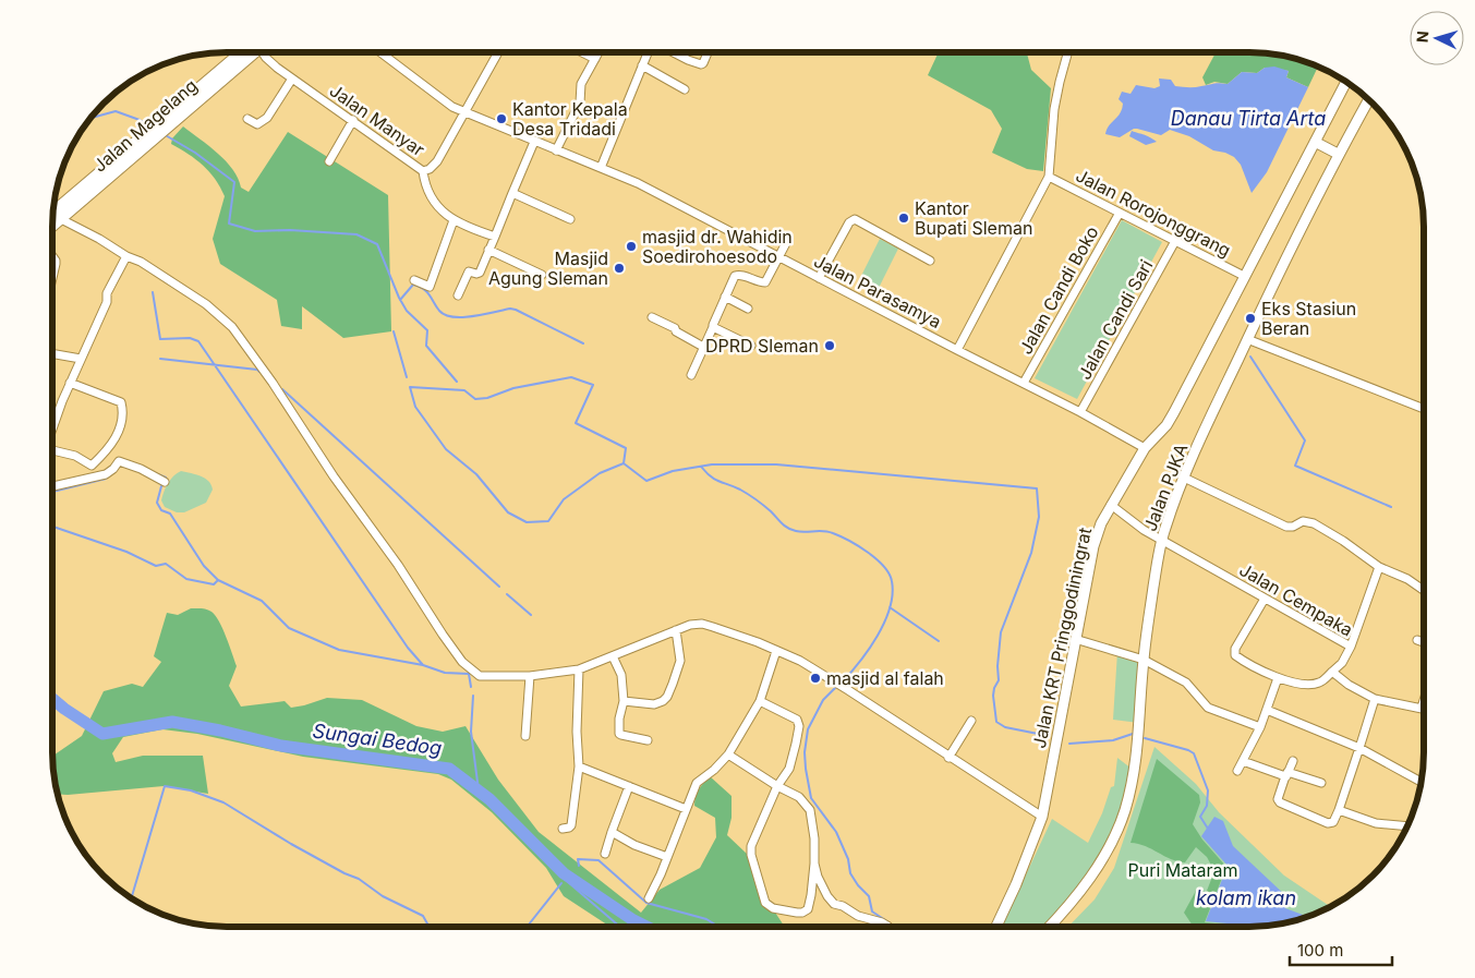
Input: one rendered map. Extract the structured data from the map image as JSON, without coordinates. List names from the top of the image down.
{
  "streets": {
    "highway": ["Jalan Magelang"],
    "main road": ["Jalan PJKA", "Jalan KRT Pringgodiningrat"],
    "street": [
      "Jalan Manyar",
      "Jalan Rorojonggrang",
      "Jalan Candi Boko",
      "Jalan Parasamya",
      "Jalan Candi Sari",
      "Jalan Cempaka"
    ]
  },
  "crossings": [
    ["Jalan Manyar", "Jalan Parasamya"],
    ["Jalan Rorojonggrang", "Jalan Candi Boko"],
    ["Jalan Rorojonggrang", "Jalan Candi Sari"],
    ["Jalan Rorojonggrang", "Jalan KRT Pringgodiningrat"],
    ["Jalan Candi Boko", "Jalan Parasamya"],
    ["Jalan Parasamya", "Jalan Candi Sari"],
    ["Jalan Parasamya", "Jalan KRT Pringgodiningrat"],
    ["Jalan PJKA", "Jalan Cempaka"],
    ["Jalan Cempaka", "Jalan KRT Pringgodiningrat"]
  ],
  "water": ["Danau Tirta Arta", "Sungai Bedog", "kolam ikan"],
  "parks": ["Puri Mataram"],
  "places": [
    "Kantor Kepala Desa Tridadi",
    "Kantor Bupati Sleman",
    "masjid dr. Wahidin Soedirohoesodo",
    "Masjid Agung Sleman",
    "Eks Stasiun Beran",
    "DPRD Sleman",
    "masjid al falah"
  ],
  "scale_bar": "100 m",
  "north": "left"
}
